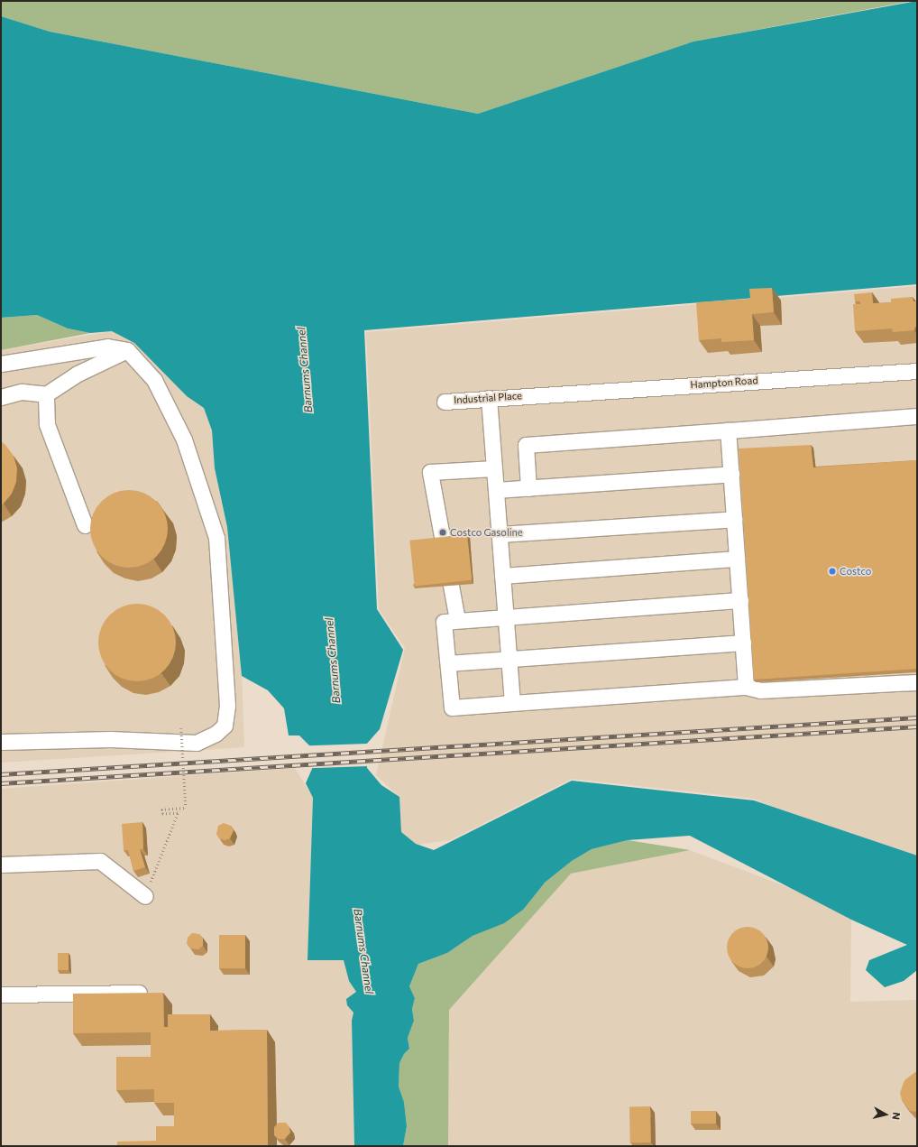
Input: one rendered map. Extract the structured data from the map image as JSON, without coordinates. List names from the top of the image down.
{
  "streets": {
    "street": ["Hampton Road", "Industrial Place"]
  },
  "crossings": [
    ["Hampton Road", "Industrial Place"]
  ],
  "water": ["Barnums Channel"],
  "places": ["Costco Gasoline", "Costco"],
  "north": "right"
}
